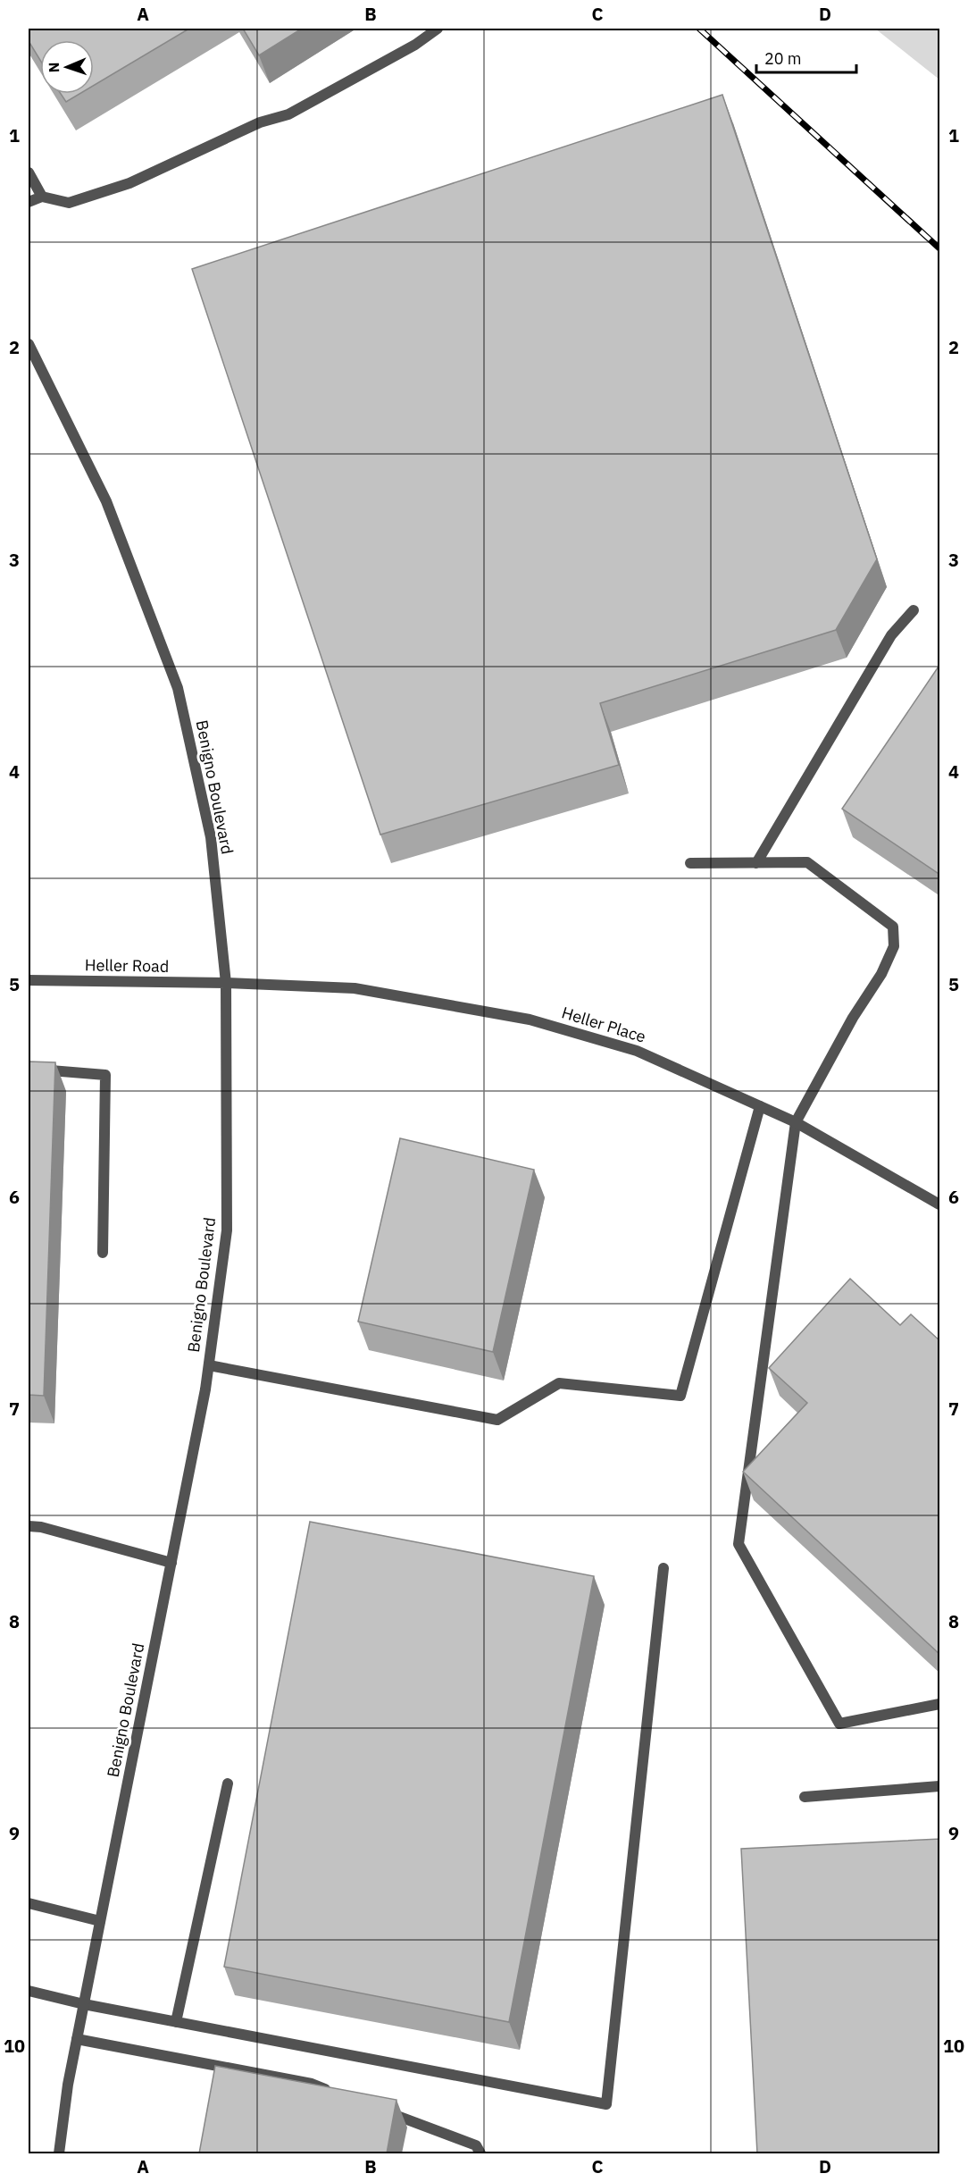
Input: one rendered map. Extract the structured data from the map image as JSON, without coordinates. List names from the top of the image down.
{
  "streets": {
    "street": ["Benigno Boulevard", "Heller Road", "Heller Place"]
  },
  "crossings": [
    ["Benigno Boulevard", "Heller Road"],
    ["Benigno Boulevard", "Heller Place"],
    ["Heller Road", "Heller Place"]
  ],
  "scale_bar": "20 m",
  "north": "left",
  "grid": {
    "columns": [
      "A",
      "B",
      "C",
      "D"
    ],
    "rows": [
      "1",
      "2",
      "3",
      "4",
      "5",
      "6",
      "7",
      "8",
      "9",
      "10"
    ]
  }
}
